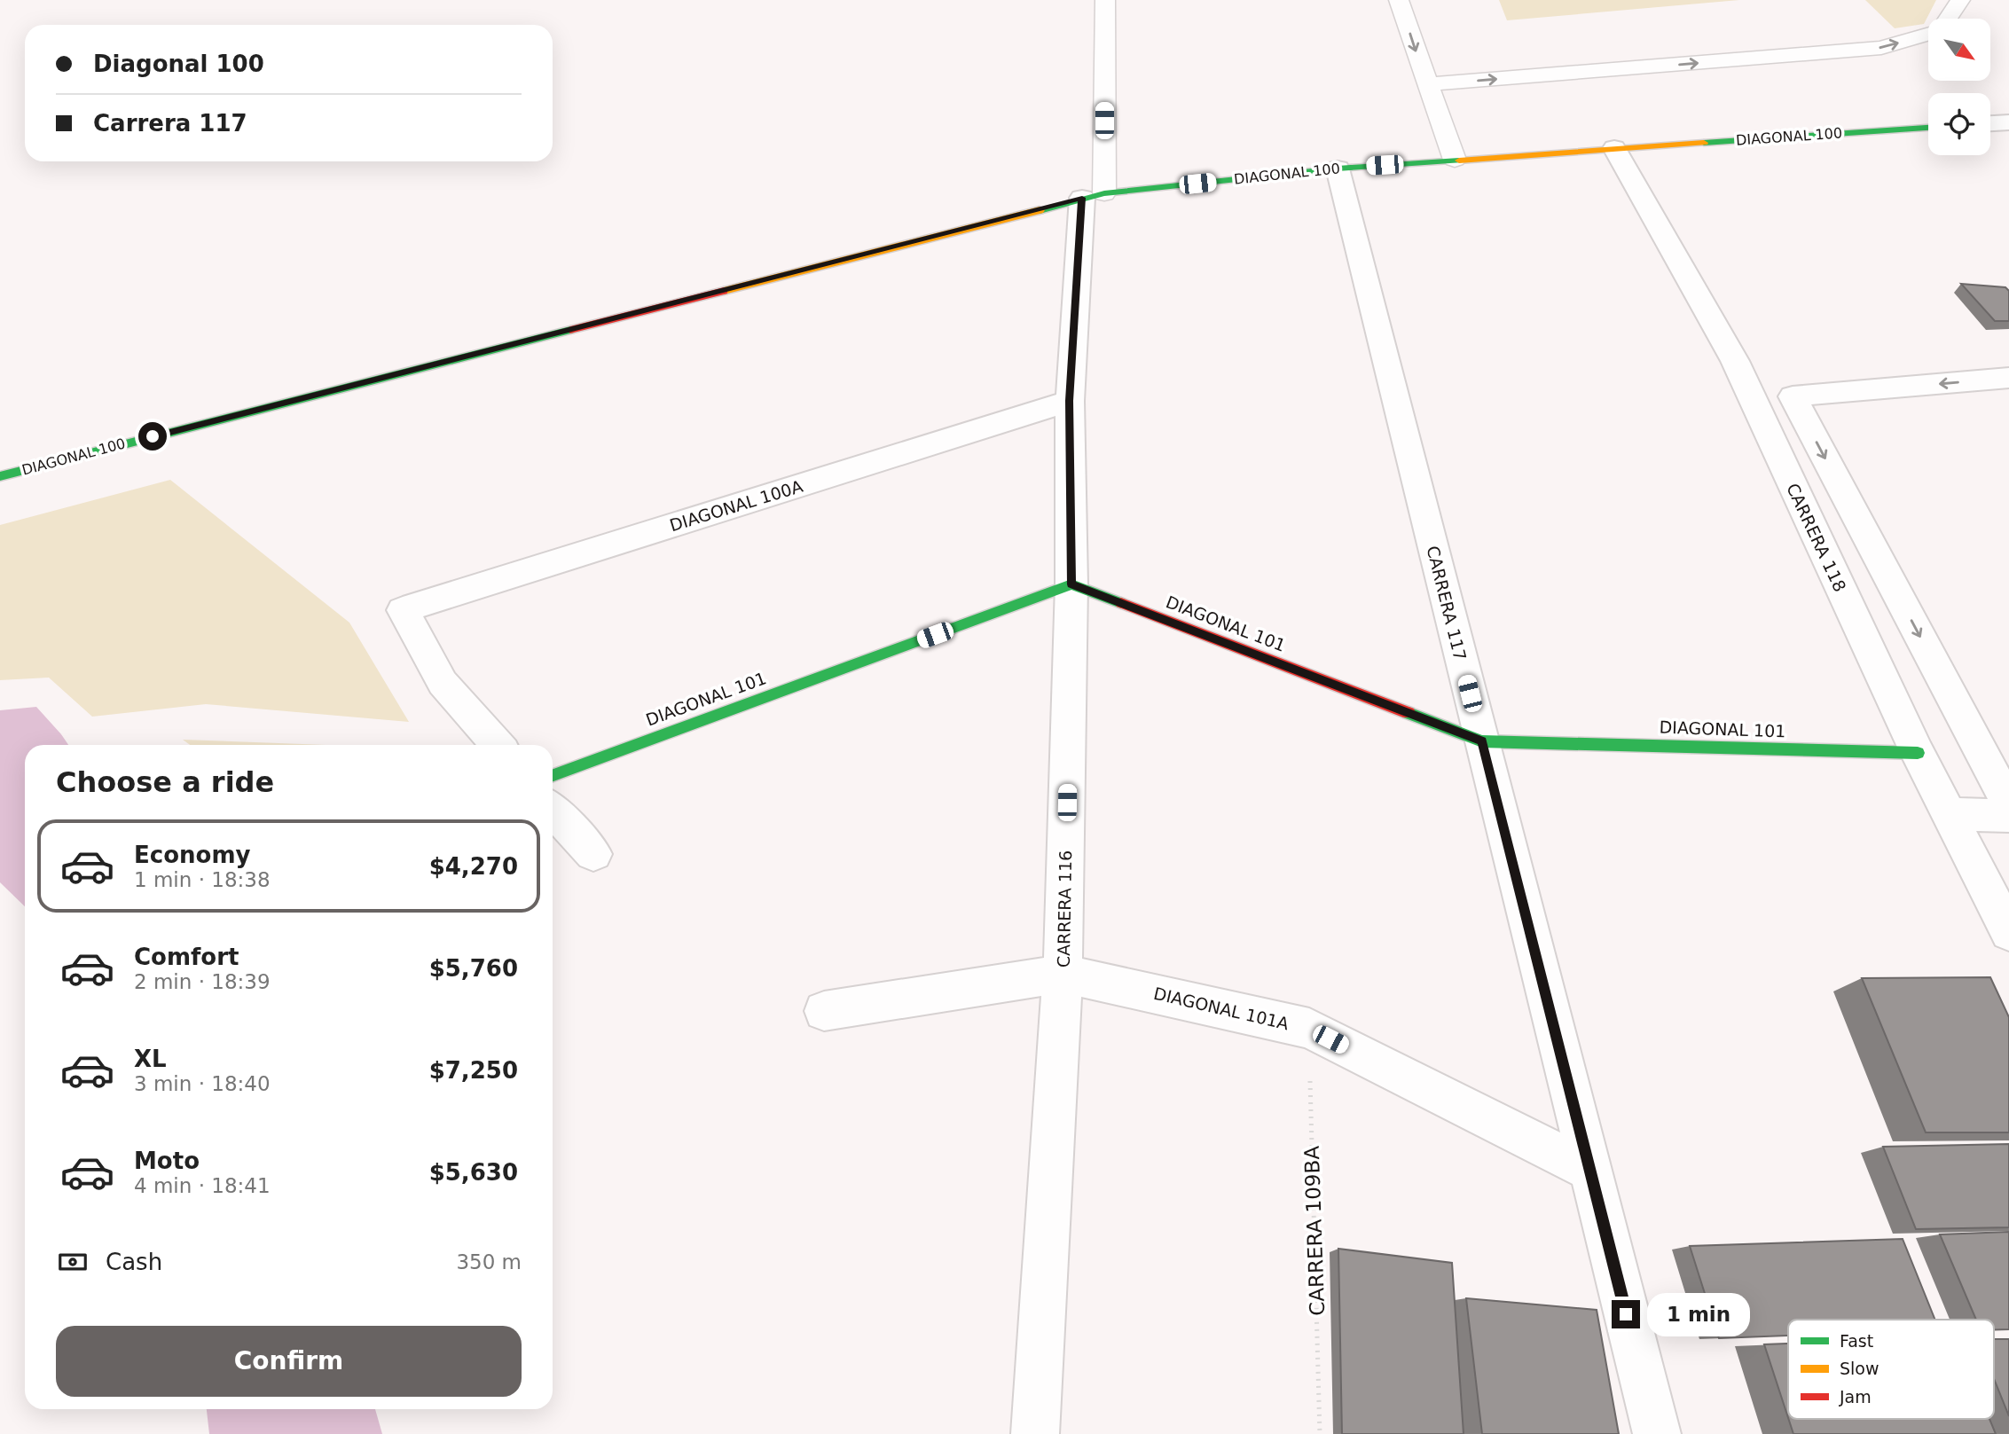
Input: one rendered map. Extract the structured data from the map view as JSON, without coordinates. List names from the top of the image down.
{
  "streets": {
    "street": [
      "DIAGONAL 100",
      "DIAGONAL 100A",
      "CARRERA 118",
      "CARRERA 117",
      "DIAGONAL 101",
      "CARRERA 116",
      "DIAGONAL 101A"
    ],
    "path": ["CARRERA 109BA"]
  },
  "crossings": [
    ["DIAGONAL 100", "CARRERA 118"],
    ["DIAGONAL 100", "CARRERA 117"],
    ["DIAGONAL 100", "CARRERA 116"],
    ["DIAGONAL 100A", "CARRERA 116"],
    ["CARRERA 118", "DIAGONAL 101"],
    ["CARRERA 117", "DIAGONAL 101"],
    ["CARRERA 117", "DIAGONAL 101A"],
    ["DIAGONAL 101", "CARRERA 116"],
    ["CARRERA 116", "DIAGONAL 101A"],
    ["DIAGONAL 101A", "CARRERA 109BA"]
  ],
  "legend": ["Fast", "Slow", "Jam"],
  "north": "bottom right",
  "page": {
    "banner": ["Diagonal 100", "Carrera 117"],
    "heading": "Choose a ride",
    "list": [
      {
        "name": "Economy",
        "note": "1 min · 18:38",
        "value": "$4,270"
      },
      {
        "name": "Comfort",
        "note": "2 min · 18:39",
        "value": "$5,760"
      },
      {
        "name": "XL",
        "note": "3 min · 18:40",
        "value": "$7,250"
      },
      {
        "name": "Moto",
        "note": "4 min · 18:41",
        "value": "$5,630"
      }
    ],
    "pay": ["Cash", "350 m"],
    "bubble": "1 min",
    "buttons": "Confirm"
  }
}
